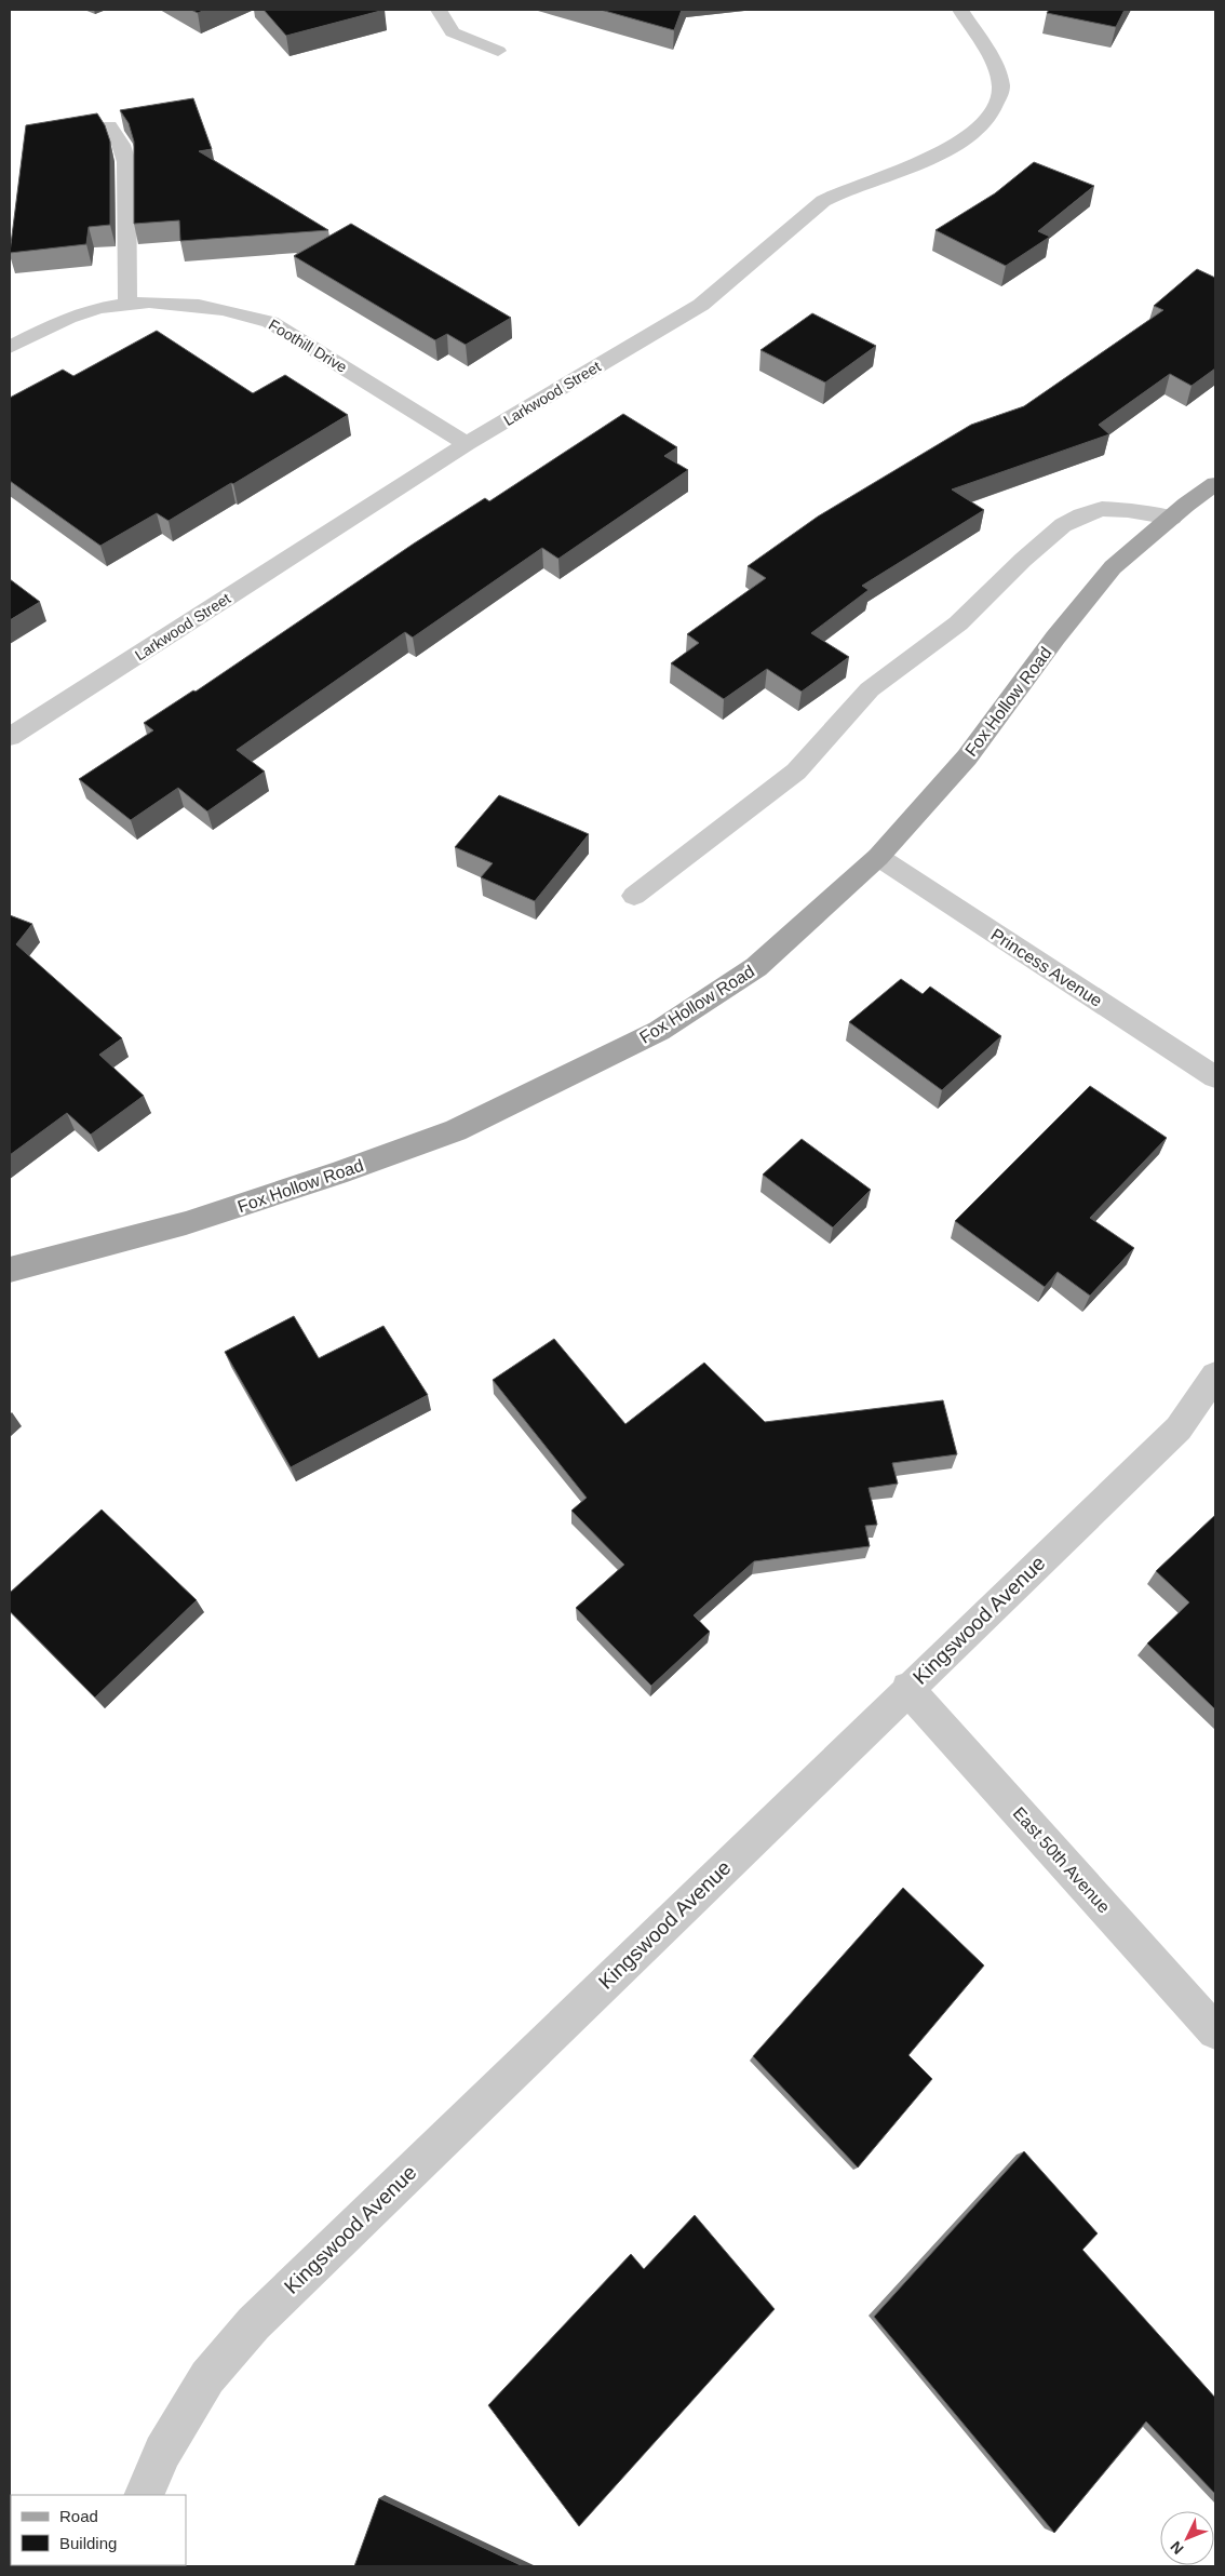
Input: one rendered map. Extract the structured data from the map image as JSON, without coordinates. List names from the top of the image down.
{
  "streets": {
    "main road": ["Fox Hollow Road"],
    "street": [
      "Foothill Drive",
      "Larkwood Street",
      "Princess Avenue",
      "Kingswood Avenue",
      "East 50th Avenue"
    ]
  },
  "crossings": [
    ["Foothill Drive", "Larkwood Street"],
    ["Fox Hollow Road", "Princess Avenue"],
    ["Kingswood Avenue", "East 50th Avenue"]
  ],
  "legend": ["Road", "Building"],
  "north": "bottom left"
}
